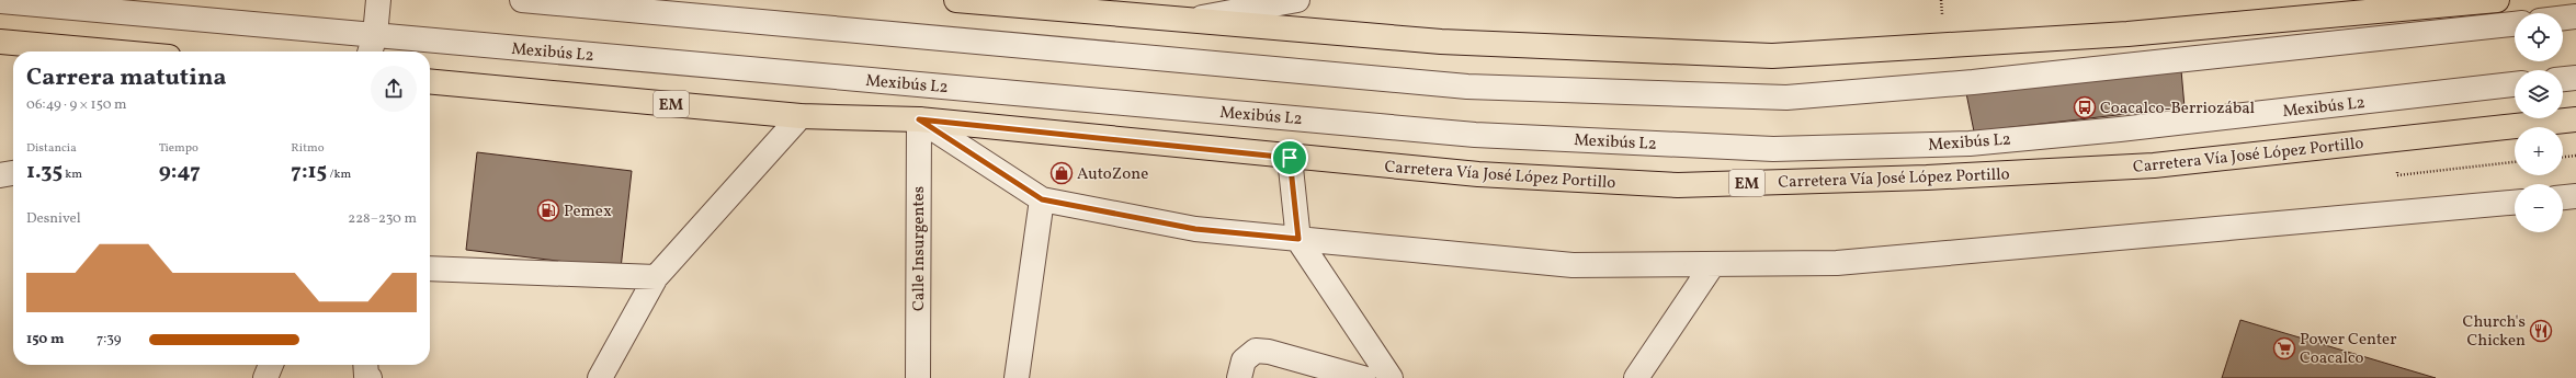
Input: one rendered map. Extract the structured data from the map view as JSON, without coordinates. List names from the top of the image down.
{
  "streets": {
    "main road": ["EM", "Carretera Vía José López Portillo"],
    "street": ["Mexibús L2", "Calle Insurgentes"]
  },
  "crossings": [
    ["Carretera Vía José López Portillo", "Calle Insurgentes"]
  ],
  "places": {
    "bus stop": ["Coacalco-Berriozábal"],
    "shop": ["AutoZone"],
    "fuel station": ["Pemex"],
    "restaurant": ["Church's Chicken"],
    "supermarket": ["Power Center Coacalco"]
  },
  "page": {
    "map_buttons": ["+", "−"],
    "heading": ["Carrera matutina", "06:49 · 9 × 150 m"],
    "stats": [
      ["Distancia", "1.35 km"],
      ["Tiempo", "9:47"],
      ["Ritmo", "7:15 /km"]
    ],
    "chart": ["Desnivel", "228–230 m"],
    "list": [
      {
        "name": "150 m",
        "note": "7:39"
      }
    ]
  }
}
